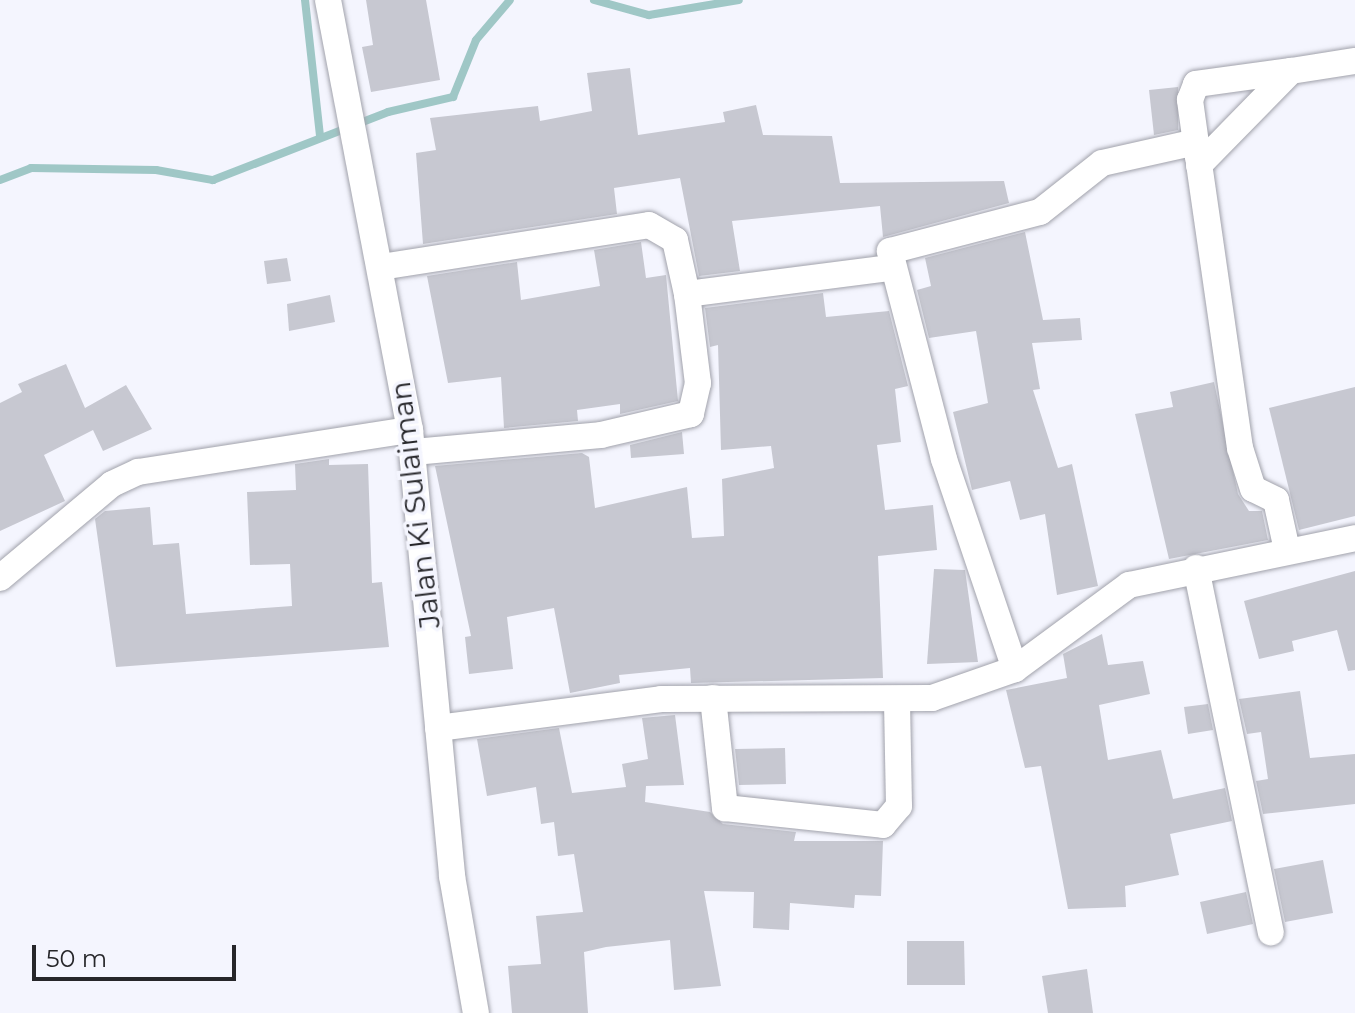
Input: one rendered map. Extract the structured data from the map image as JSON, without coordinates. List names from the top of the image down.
{
  "streets": {
    "street": ["Jalan Ki Sulaiman"]
  },
  "scale_bar": "50 m"
}
